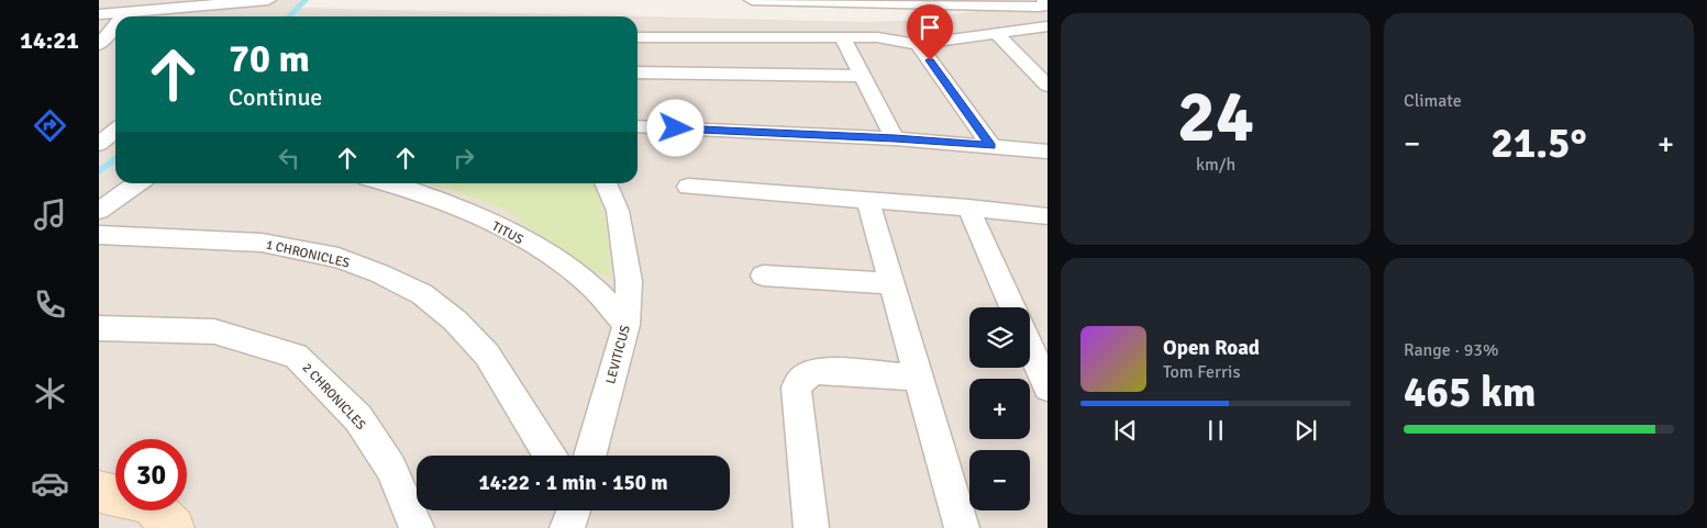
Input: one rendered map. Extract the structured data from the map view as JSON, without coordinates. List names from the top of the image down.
{
  "streets": {
    "street": [
      "TITUS",
      "1 CHRONICLES",
      "LEVITICUS",
      "2 CHRONICLES"
    ]
  },
  "crossings": [
    ["TITUS", "LEVITICUS"]
  ],
  "page": {
    "tabs": "14:21",
    "tile": [
      ["24", "km/h"],
      "Climate",
      ["Range · 93%", "465 km"]
    ],
    "turn": ["70 m", "Continue"],
    "heat": ["−", "21.5°", "+"],
    "map_buttons": ["+", "−"],
    "song": ["Open Road", "Tom Ferris"],
    "limit": "30",
    "trip": "14:22 · 1 min · 150 m"
  }
}
